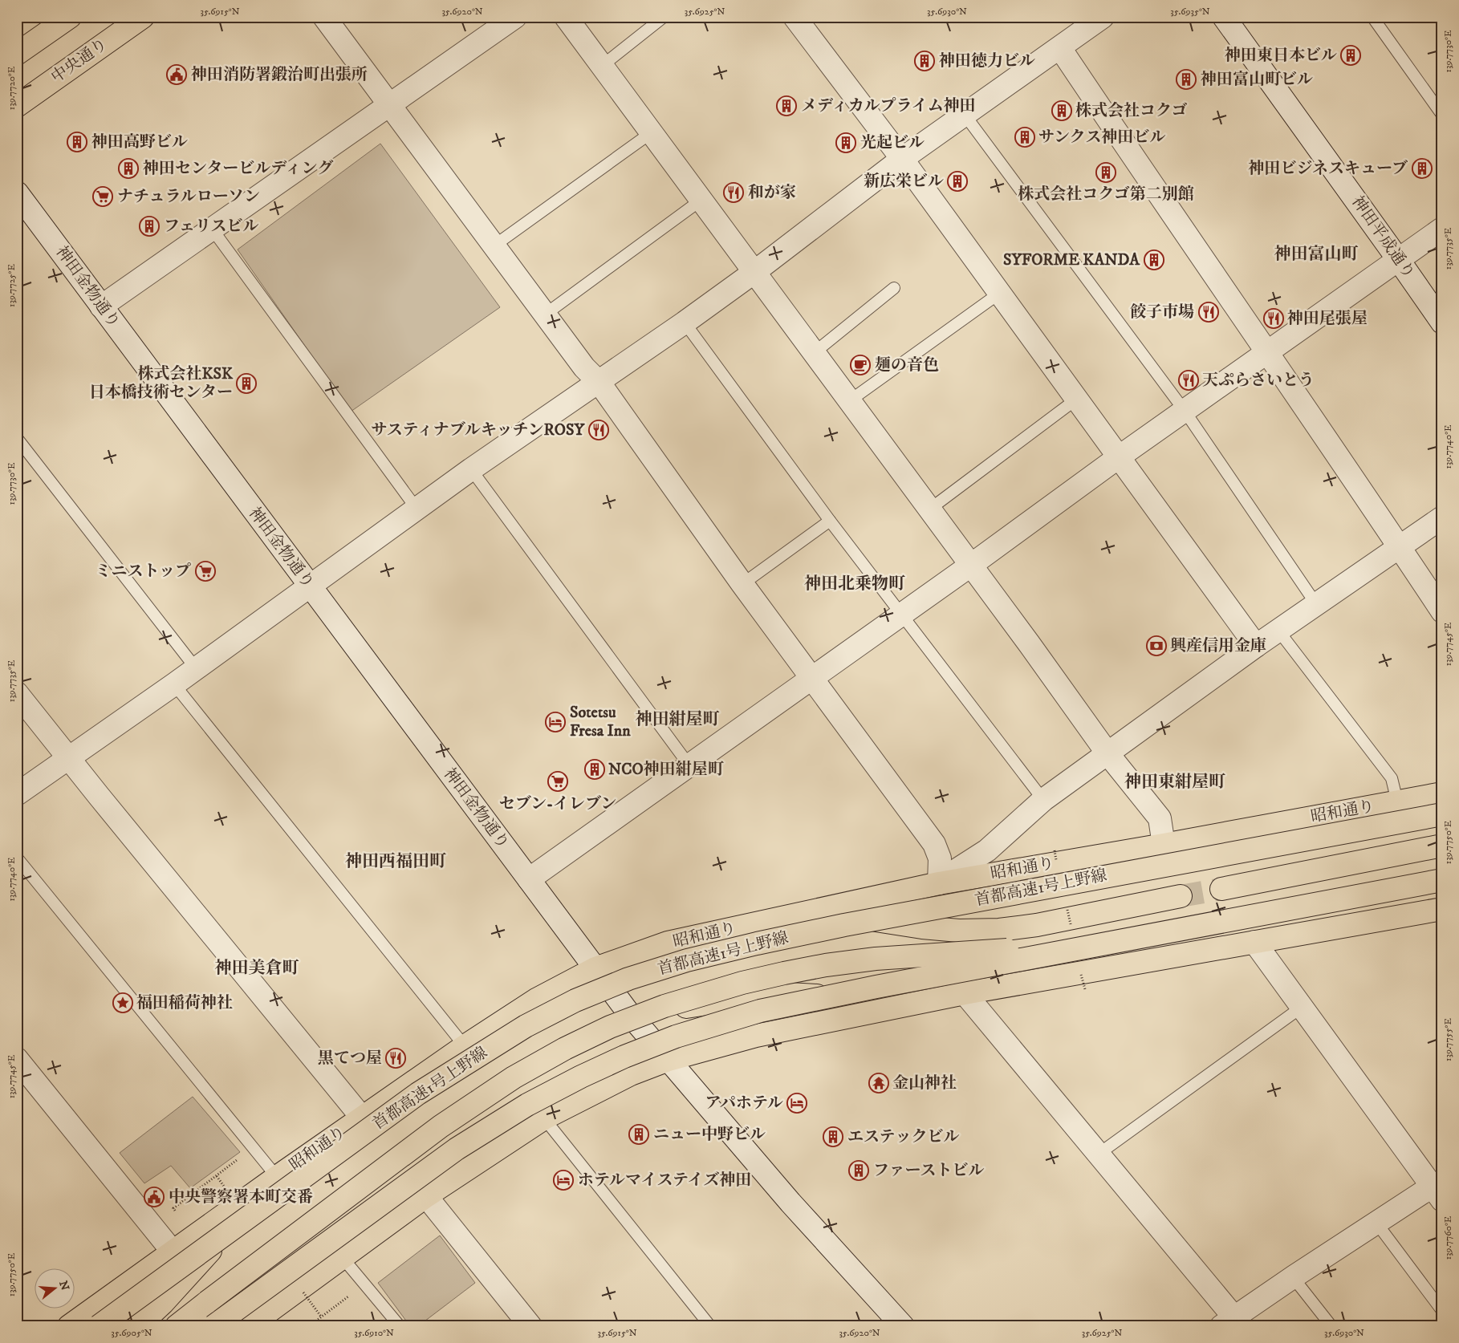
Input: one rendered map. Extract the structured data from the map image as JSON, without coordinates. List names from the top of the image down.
{
  "streets": {
    "highway": ["中央通り", "昭和通り", "首都高速1号上野線"],
    "street": ["神田平成通り", "神田金物通り"]
  },
  "crossings": [
    ["神田金物通り", "昭和通り"]
  ],
  "districts": [
    "神田富山町",
    "神田北乗物町",
    "神田紺屋町",
    "神田東紺屋町",
    "神田西福田町",
    "神田美倉町"
  ],
  "places": {
    "building": [
      "神田東日本ビル",
      "神田徳力ビル",
      "神田富山町ビル",
      "メディカルプライム神田",
      "株式会社コクゴ",
      "サンクス神田ビル",
      "神田高野ビル",
      "光起ビル",
      "神田センタービルディング",
      "神田ビジネスキューブ",
      "株式会社コクゴ第二別館",
      "新広栄ビル",
      "フェリスビル",
      "SYFORME KANDA",
      "株式会社KSK 日本橋技術センター",
      "NCO神田紺屋町",
      "ニュー中野ビル",
      "エステックビル",
      "ファーストビル"
    ],
    "public building": ["神田消防署鍛治町出張所", "中央警察署本町交番"],
    "restaurant": [
      "和が家",
      "餃子市場",
      "神田尾張屋",
      "天ぷらさいとう",
      "サスティナブルキッチンROSY",
      "黒てつ屋"
    ],
    "supermarket": ["ナチュラルローソン", "ミニストップ", "セブン-イレブン"],
    "cafe": ["麺の音色"],
    "bank": ["興産信用金庫"],
    "hotel": ["Sotetsu Fresa Inn", "アパホテル", "ホテルマイステイズ神田"],
    "place": ["福田稲荷神社"],
    "temple": ["金山神社"]
  },
  "north": "right",
  "coordinates": [
    "35.6915°N",
    "35.6920°N",
    "35.6925°N",
    "35.6930°N",
    "35.6935°N",
    "139.7730°E",
    "139.7720°E",
    "139.7735°E",
    "139.7725°E",
    "139.7740°E",
    "139.7745°E",
    "139.7750°E",
    "139.7755°E",
    "139.7760°E",
    "35.6905°N",
    "35.6910°N"
  ]
}
